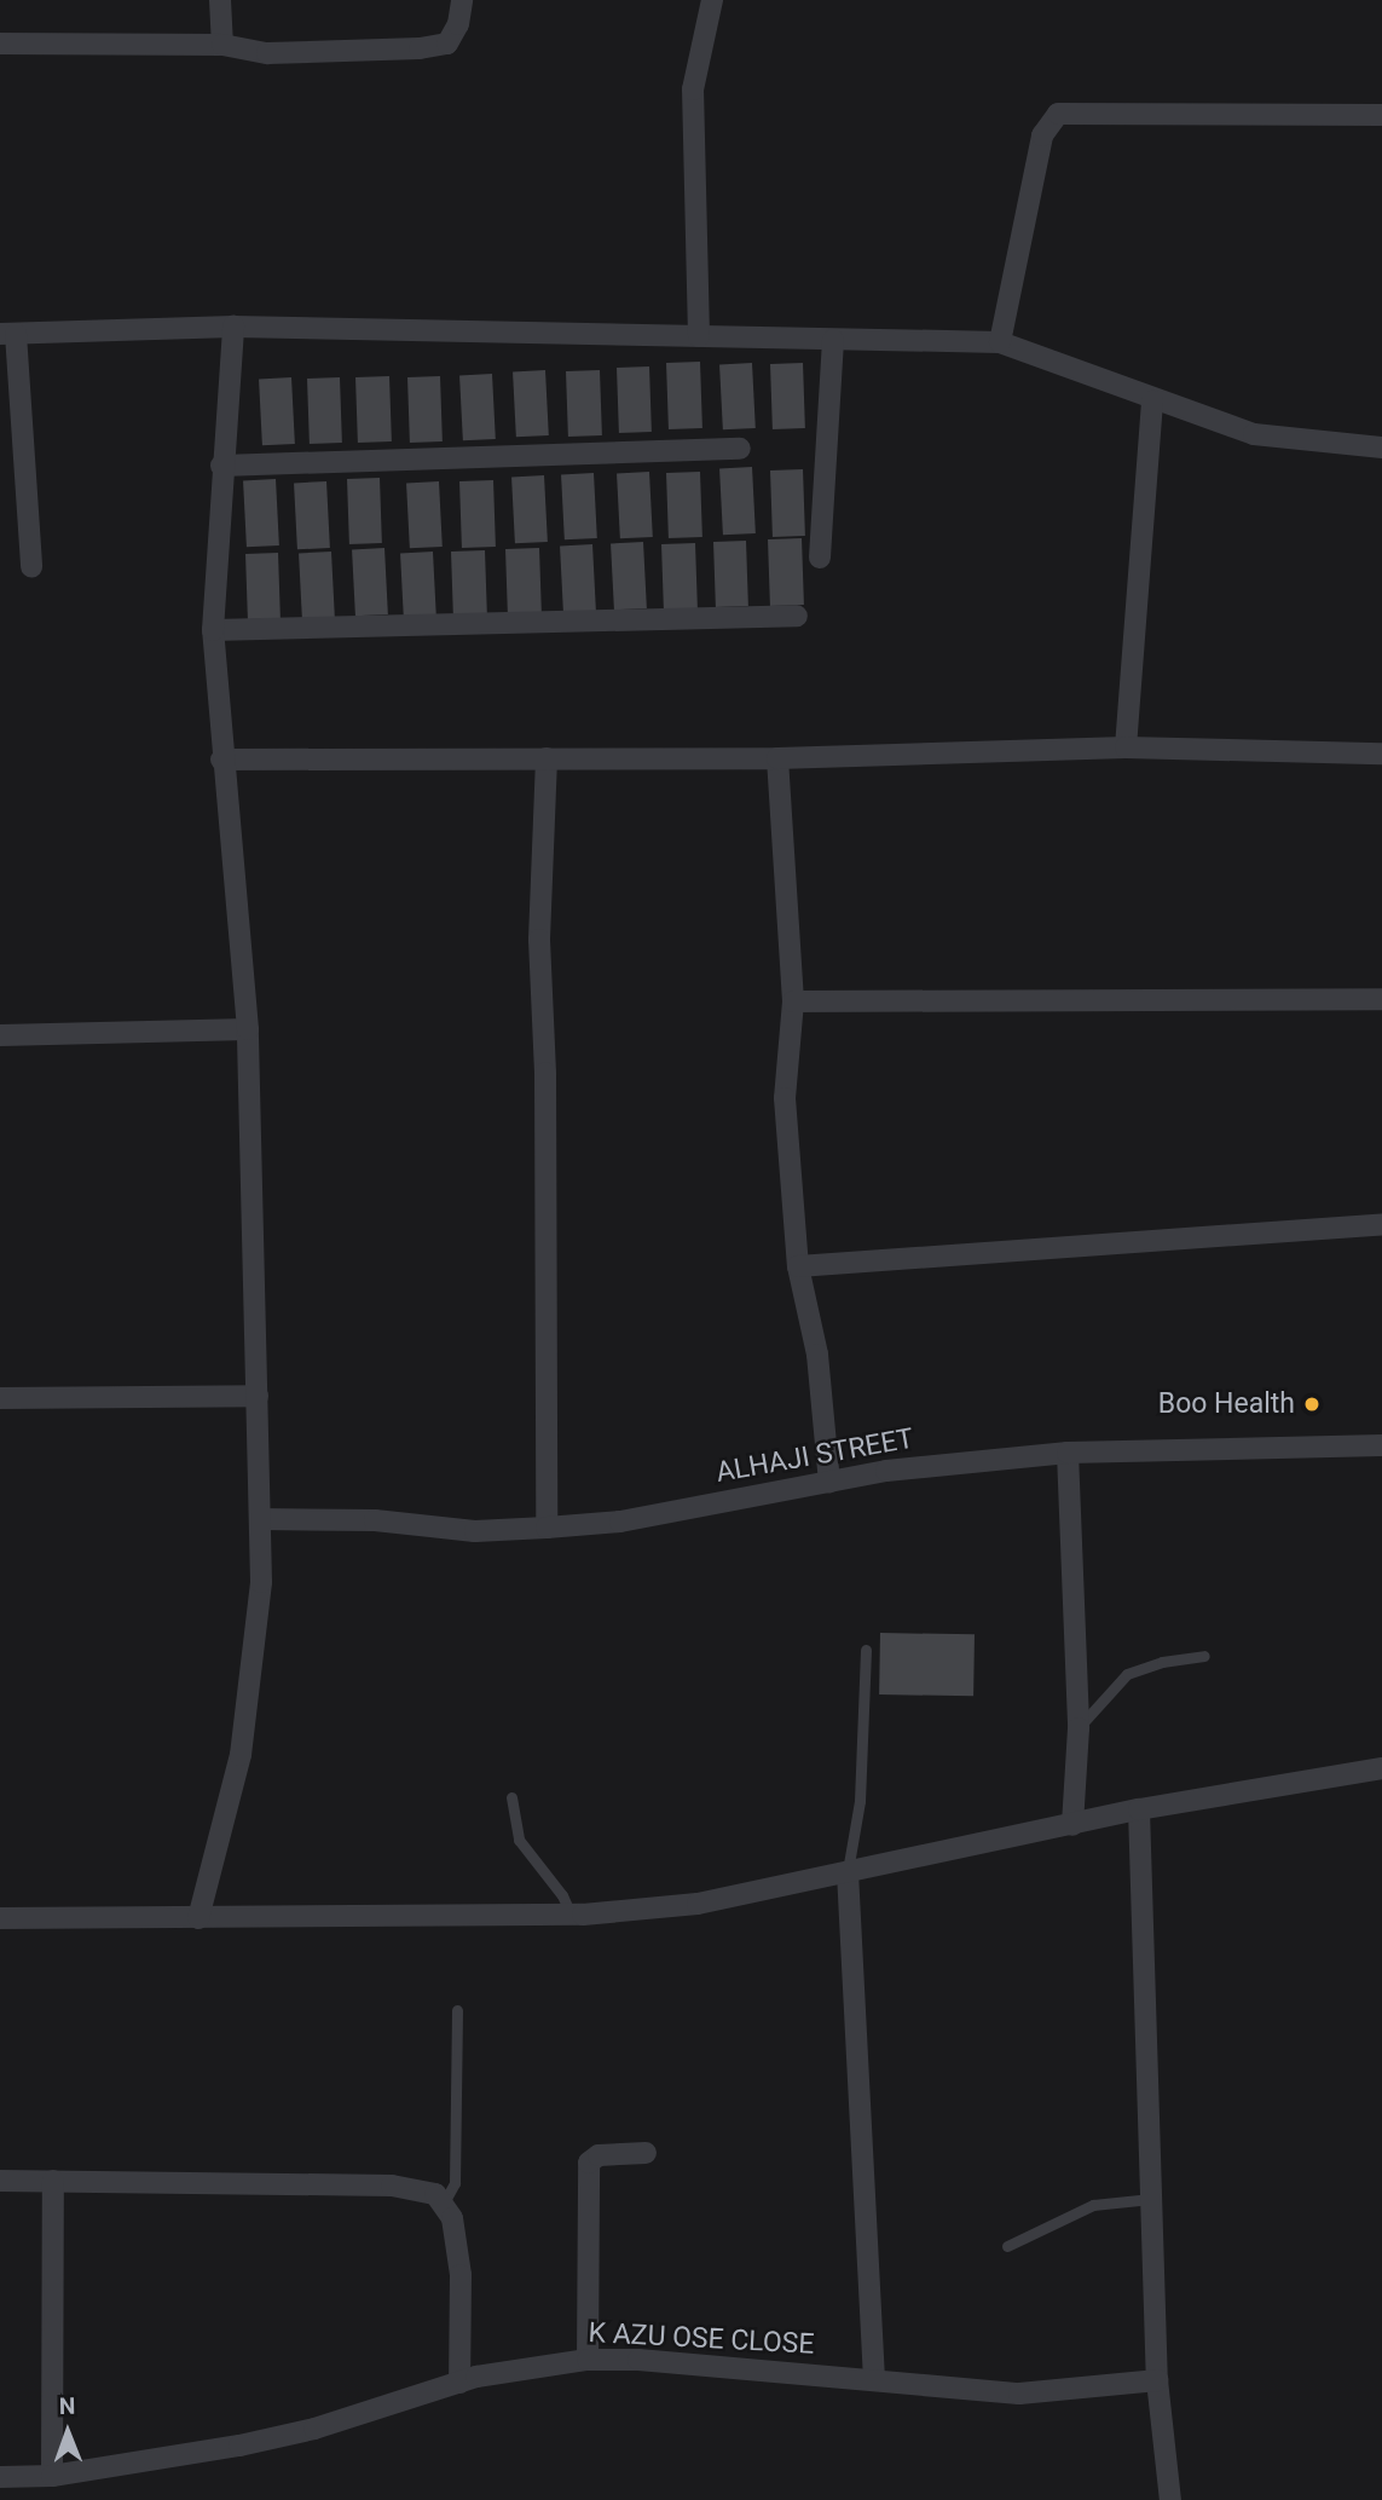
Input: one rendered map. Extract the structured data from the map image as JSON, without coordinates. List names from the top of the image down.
{
  "streets": {
    "street": ["ALHAJI STREET", "K AZU OSE CLOSE"]
  },
  "places": ["Boo Health"],
  "north": "top"
}
